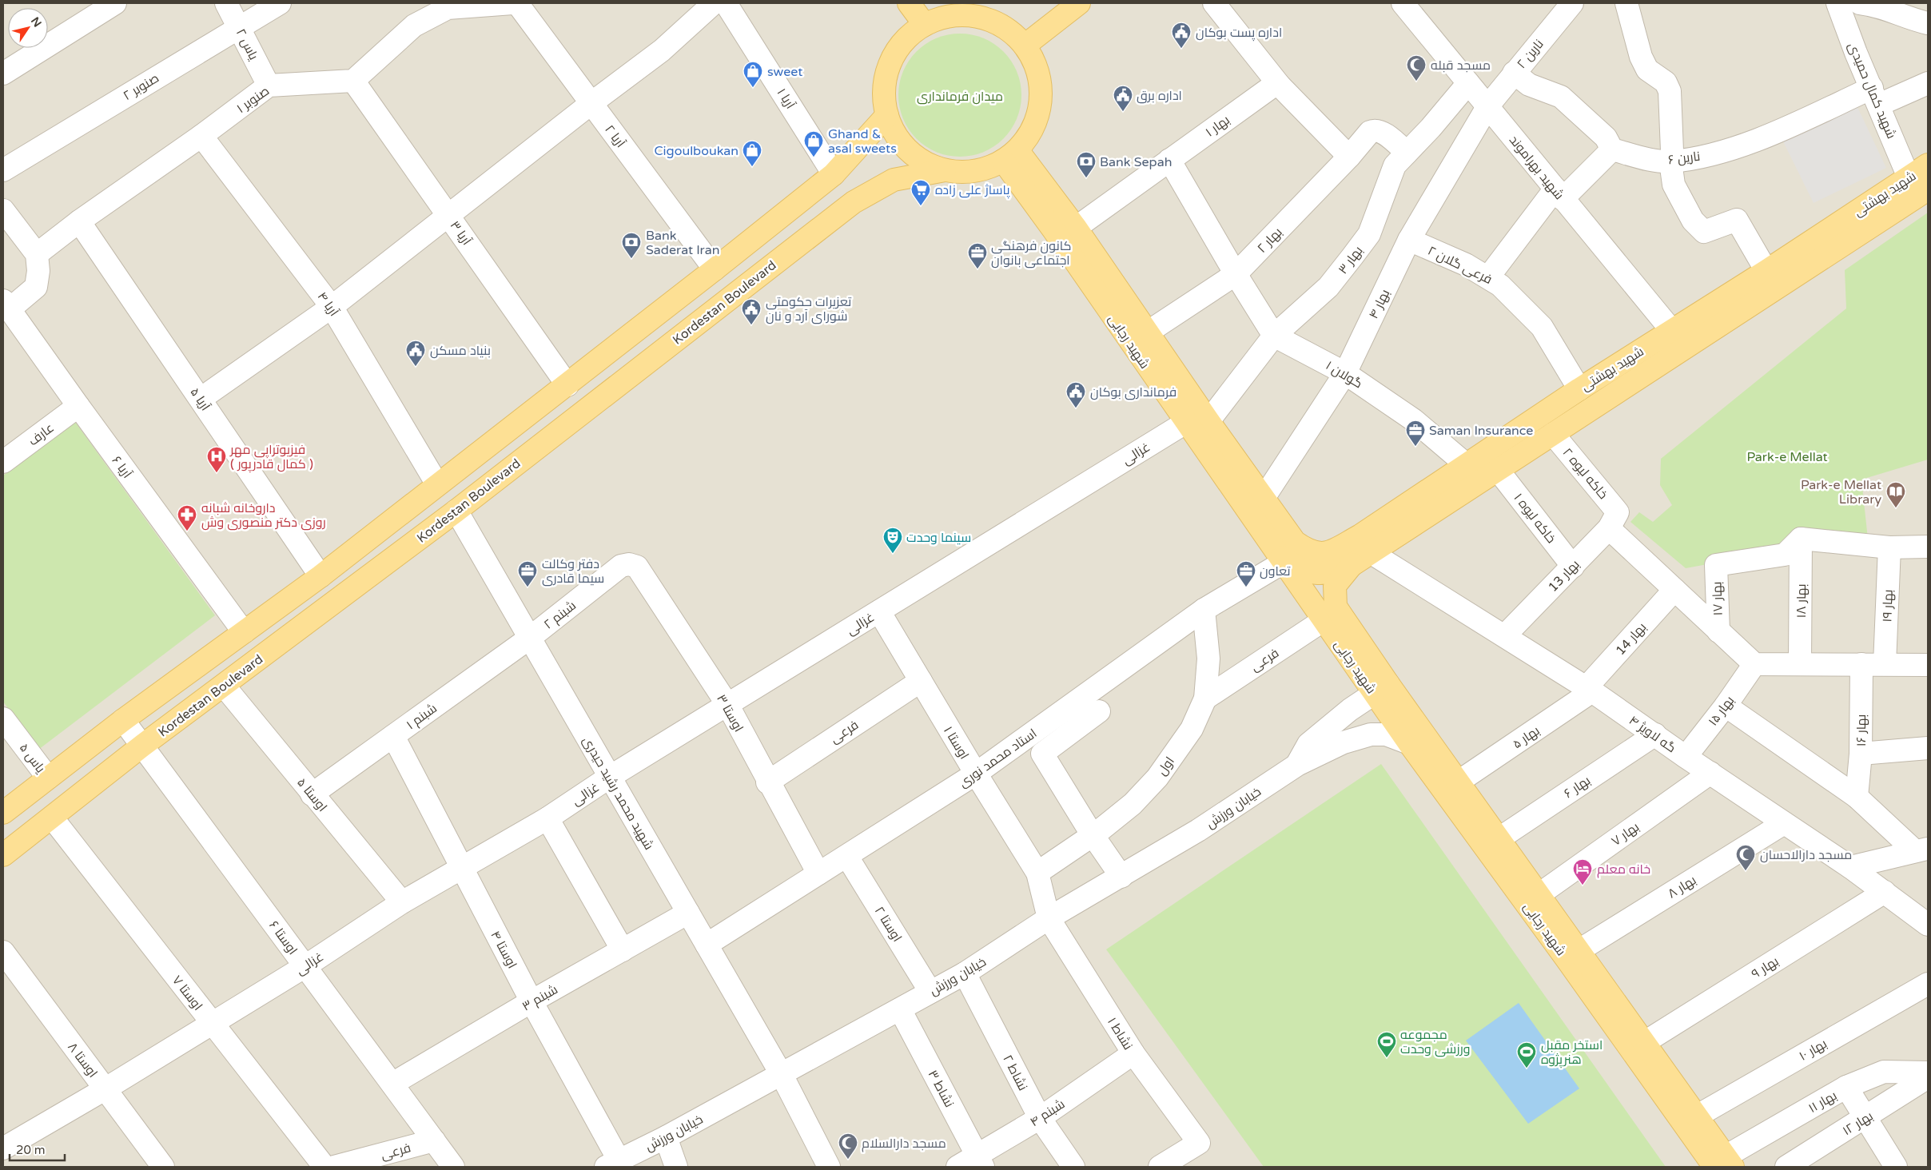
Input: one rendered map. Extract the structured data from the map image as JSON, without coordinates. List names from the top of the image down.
{
  "streets": {
    "main road": ["شهید بهشتی", "Kordestan Boulevard", "شهید رجایی"],
    "street": [
      "یاس ۲",
      "نارین ۲",
      "صنوبر ۲",
      "شهید کمال حمیدی",
      "آریا ۱",
      "صنوبر ۱",
      "بهار ۱",
      "آریا ۲",
      "نارین ۶",
      "شهید بهراموند",
      "آریا ۳",
      "بهار ۲",
      "بهار ۳",
      "فرعی گلان ۲",
      "آریا ۴",
      "بهار ۴",
      "گولان ۱",
      "آریا ۵",
      "عارف",
      "غزالی",
      "آریا ۶",
      "خاکه لیوه ۲",
      "خاکه لیوه ۱",
      "بهار 13",
      "بهار ۱۷",
      "بهار ۱۸",
      "بهار ۱۹",
      "شبنم ۲",
      "بهار 14",
      "فرعی",
      "بهار ۱۵",
      "اوستا ۳",
      "شبنم ۱",
      "بهار ۱۶",
      "گه لاویژ ۴",
      "بهار ۵",
      "اوستا ۱",
      "یاس ۵",
      "استاد محمد نوری",
      "اول",
      "بهار ۶",
      "شهید محمد رشید حیدری",
      "اوستا ۵",
      "خیابان ورزش",
      "بهار ۷",
      "بهار ۸",
      "اوستا ۲",
      "اوستا ۶",
      "اوستا ۴",
      "بهار ۹",
      "اوستا ۷",
      "شبنم ۳",
      "نشاط ۱",
      "بهار ۱۰",
      "اوستا ۸",
      "نشاط ۲",
      "نشاط ۳",
      "بهار ۱۱",
      "شبنم ۴",
      "بهار ۱۲"
    ]
  },
  "crossings": [
    ["یاس ۲", "صنوبر ۲"],
    ["یاس ۲", "صنوبر ۱"],
    ["نارین ۲", "شهید بهراموند"],
    ["نارین ۲", "بهار ۴"],
    ["شهید کمال حمیدی", "نارین ۶"],
    ["شهید کمال حمیدی", "شهید بهشتی"],
    ["صنوبر ۱", "آریا ۳"],
    ["صنوبر ۱", "آریا ۴"],
    ["صنوبر ۱", "آریا ۵"],
    ["بهار ۱", "شهید رجایی"],
    ["شهید بهراموند", "شهید بهشتی"],
    ["شهید بهراموند", "بهار ۳"],
    ["شهید بهراموند", "بهار ۴"],
    ["شهید بهشتی", "فرعی گلان ۲"],
    ["شهید بهشتی", "شهید رجایی"],
    ["شهید بهشتی", "گولان ۱"],
    ["شهید بهشتی", "خاکه لیوه ۲"],
    ["شهید بهشتی", "خاکه لیوه ۱"],
    ["شهید بهشتی", "گه لاویژ ۴"],
    ["شهید بهشتی", "استاد محمد نوری"],
    ["بهار ۲", "بهار ۳"],
    ["بهار ۲", "شهید رجایی"],
    ["بهار ۳", "شهید رجایی"],
    ["بهار ۳", "گولان ۱"],
    ["فرعی گلان ۲", "بهار ۴"],
    ["Kordestan Boulevard", "شهید محمد رشید حیدری"],
    ["Kordestan Boulevard", "اوستا ۵"],
    ["Kordestan Boulevard", "اوستا ۶"],
    ["Kordestan Boulevard", "اوستا ۷"],
    ["بهار ۴", "شهید رجایی"],
    ["بهار ۴", "گولان ۱"],
    ["شهید رجایی", "غزالی"],
    ["شهید رجایی", "فرعی"],
    ["شهید رجایی", "بهار ۵"],
    ["شهید رجایی", "استاد محمد نوری"],
    ["شهید رجایی", "بهار ۶"],
    ["شهید رجایی", "خیابان ورزش"],
    ["شهید رجایی", "بهار ۷"],
    ["شهید رجایی", "بهار ۸"],
    ["شهید رجایی", "بهار ۹"],
    ["شهید رجایی", "بهار ۱۰"],
    ["شهید رجایی", "بهار ۱۱"],
    ["عارف", "آریا ۶"],
    ["غزالی", "اوستا ۳"],
    ["غزالی", "اوستا ۱"],
    ["غزالی", "شهید محمد رشید حیدری"],
    ["غزالی", "اوستا ۵"],
    ["غزالی", "اوستا ۶"],
    ["غزالی", "اوستا ۴"],
    ["غزالی", "اوستا ۷"],
    ["غزالی", "اوستا ۸"],
    ["خاکه لیوه ۲", "بهار 13"],
    ["خاکه لیوه ۲", "بهار ۱۷"],
    ["خاکه لیوه ۲", "بهار 14"],
    ["خاکه لیوه ۲", "بهار ۱۵"],
    ["خاکه لیوه ۱", "بهار 13"],
    ["بهار 13", "گه لاویژ ۴"],
    ["بهار ۱۷", "بهار ۱۸"],
    ["شبنم ۲", "اوستا ۳"],
    ["شبنم ۲", "شبنم ۱"],
    ["شبنم ۲", "شهید محمد رشید حیدری"],
    ["بهار 14", "گه لاویژ ۴"],
    ["بهار 14", "بهار ۵"],
    ["فرعی", "اوستا ۳"],
    ["فرعی", "اوستا ۱"],
    ["فرعی", "اول"],
    ["فرعی", "اوستا ۶"],
    ["بهار ۱۵", "گه لاویژ ۴"],
    ["اوستا ۳", "استاد محمد نوری"],
    ["شبنم ۱", "شهید محمد رشید حیدری"],
    ["شبنم ۱", "اوستا ۵"],
    ["شبنم ۱", "اوستا ۴"],
    ["گه لاویژ ۴", "بهار ۵"],
    ["گه لاویژ ۴", "بهار ۶"],
    ["گه لاویژ ۴", "بهار ۷"],
    ["گه لاویژ ۴", "بهار ۸"],
    ["گه لاویژ ۴", "بهار ۹"],
    ["اوستا ۱", "استاد محمد نوری"],
    ["اوستا ۱", "اول"],
    ["اوستا ۱", "خیابان ورزش"],
    ["اوستا ۱", "نشاط ۱"],
    ["استاد محمد نوری", "اول"],
    ["استاد محمد نوری", "شهید محمد رشید حیدری"],
    ["استاد محمد نوری", "اوستا ۲"],
    ["شهید محمد رشید حیدری", "خیابان ورزش"],
    ["شهید محمد رشید حیدری", "شبنم ۳"],
    ["خیابان ورزش", "اوستا ۲"],
    ["خیابان ورزش", "اوستا ۴"],
    ["خیابان ورزش", "نشاط ۱"],
    ["خیابان ورزش", "نشاط ۲"],
    ["خیابان ورزش", "نشاط ۳"],
    ["اوستا ۶", "شبنم ۳"],
    ["اوستا ۴", "شبنم ۳"],
    ["نشاط ۱", "شبنم ۴"],
    ["نشاط ۲", "شبنم ۴"],
    ["نشاط ۳", "شبنم ۴"]
  ],
  "parks": ["میدان فرمانداری", "Park-e Mellat"],
  "places": {
    "public building": [
      "اداره پست بوکان",
      "اداره برق",
      "تعزیرات حکومتی شورای آرد و نان",
      "بنیاد مسکن",
      "فرمانداری بوکان"
    ],
    "mosque": ["مسجد قبله", "مسجد دارالاحسان", "مسجد دارالسلام"],
    "shop": ["sweet", "Ghand & asal sweets", "Cigoulboukan"],
    "bank": ["Bank Sepah", "Bank Saderat Iran"],
    "supermarket": ["پاساژ علی زاده"],
    "office": [
      "کانون فرهنگی اجتماعی بانوان",
      "Saman Insurance",
      "دفتر وکالت سیما قادری",
      "تعاون"
    ],
    "hospital": ["فیزیوتراپی مهر ( کمال قادرپور )"],
    "library": ["Park-e Mellat Library"],
    "pharmacy": ["داروخانه شبانه روزی دکتر منصوری وش"],
    "theatre": ["سینما وحدت"],
    "hotel": ["خانه معلم"],
    "sports": ["مجموعه ورزشی وحدت", "استخر مقبل هنرپژوه"]
  },
  "scale_bar": "20 m",
  "north": "top right"
}
